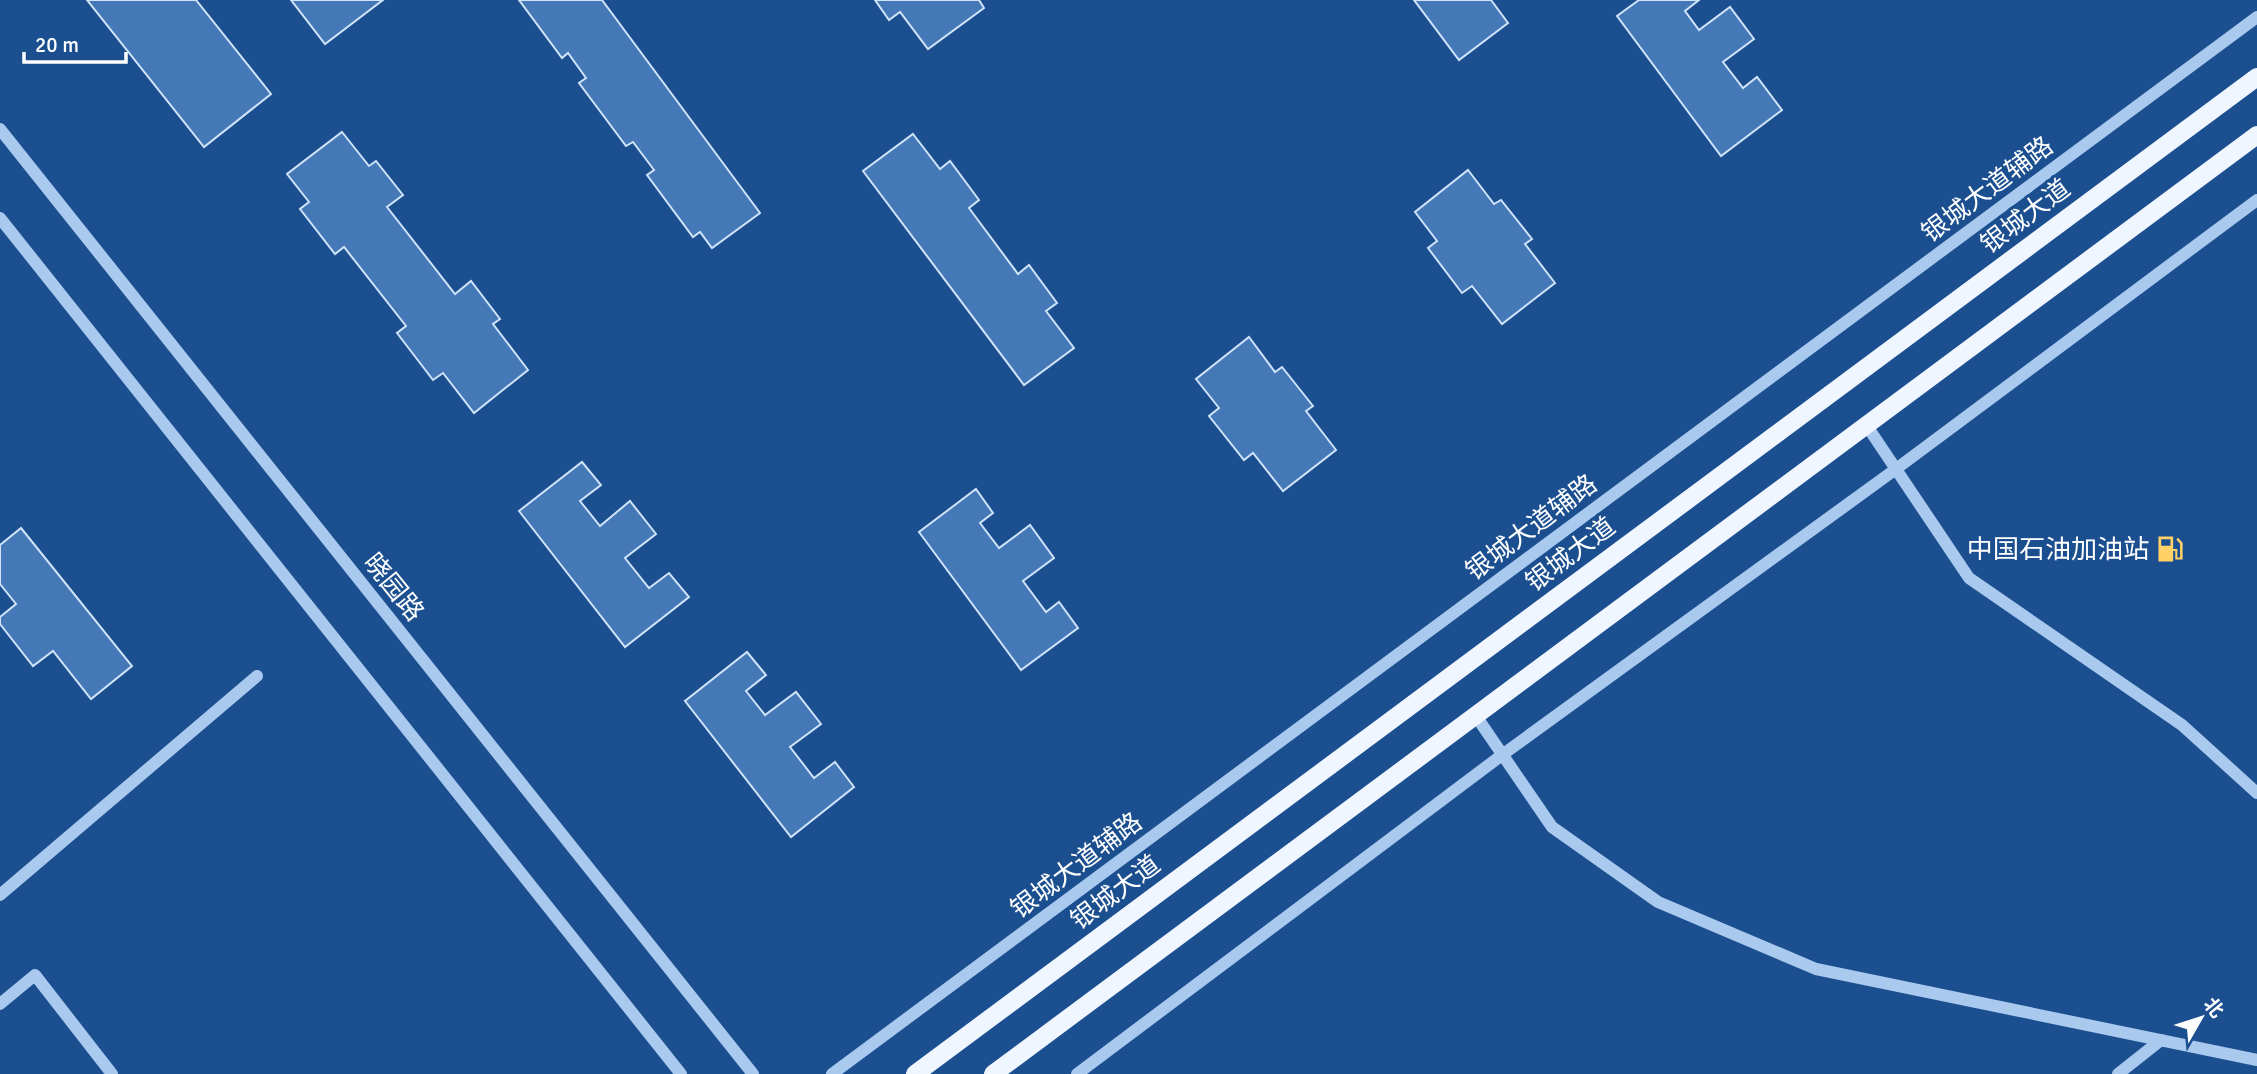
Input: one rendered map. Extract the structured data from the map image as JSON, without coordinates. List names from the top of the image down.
{
  "streets": {
    "main road": ["银城大道"],
    "street": ["银城大道辅路", "晓园路"]
  },
  "places": {
    "fuel station": ["中国石油加油站"]
  },
  "scale_bar": "20 m",
  "north": "top right"
}
